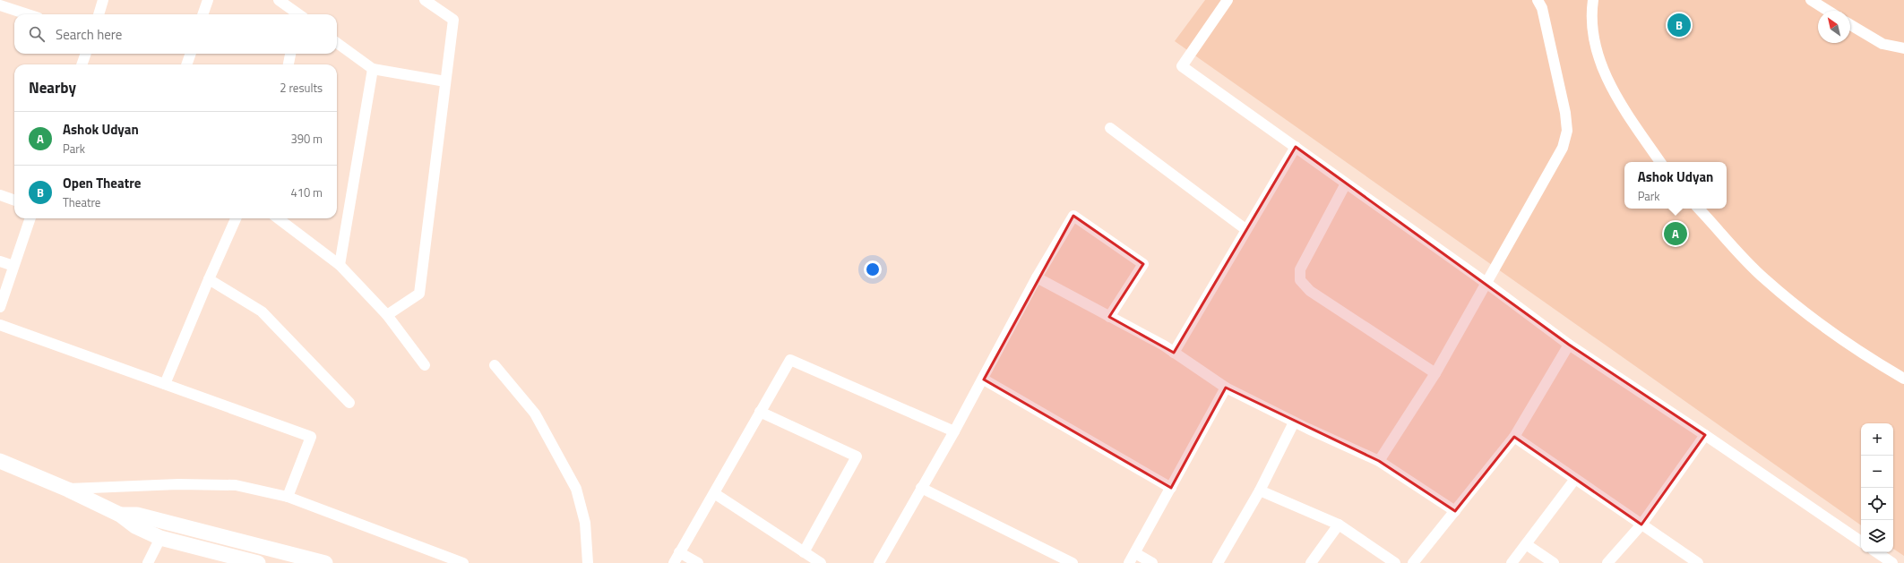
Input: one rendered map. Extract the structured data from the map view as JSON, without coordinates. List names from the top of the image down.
{
  "north": "top left",
  "page": {
    "pins": ["B", "A"],
    "search": "Search here",
    "heading": ["Nearby", "2 results"],
    "list": [
      {
        "mark": "A",
        "name": "Ashok Udyan",
        "note": "Park",
        "value": "390 m"
      },
      {
        "mark": "B",
        "name": "Open Theatre",
        "note": "Theatre",
        "value": "410 m"
      }
    ],
    "popup": ["Ashok Udyan", "Park"],
    "map_buttons": ["+", "−"]
  }
}
